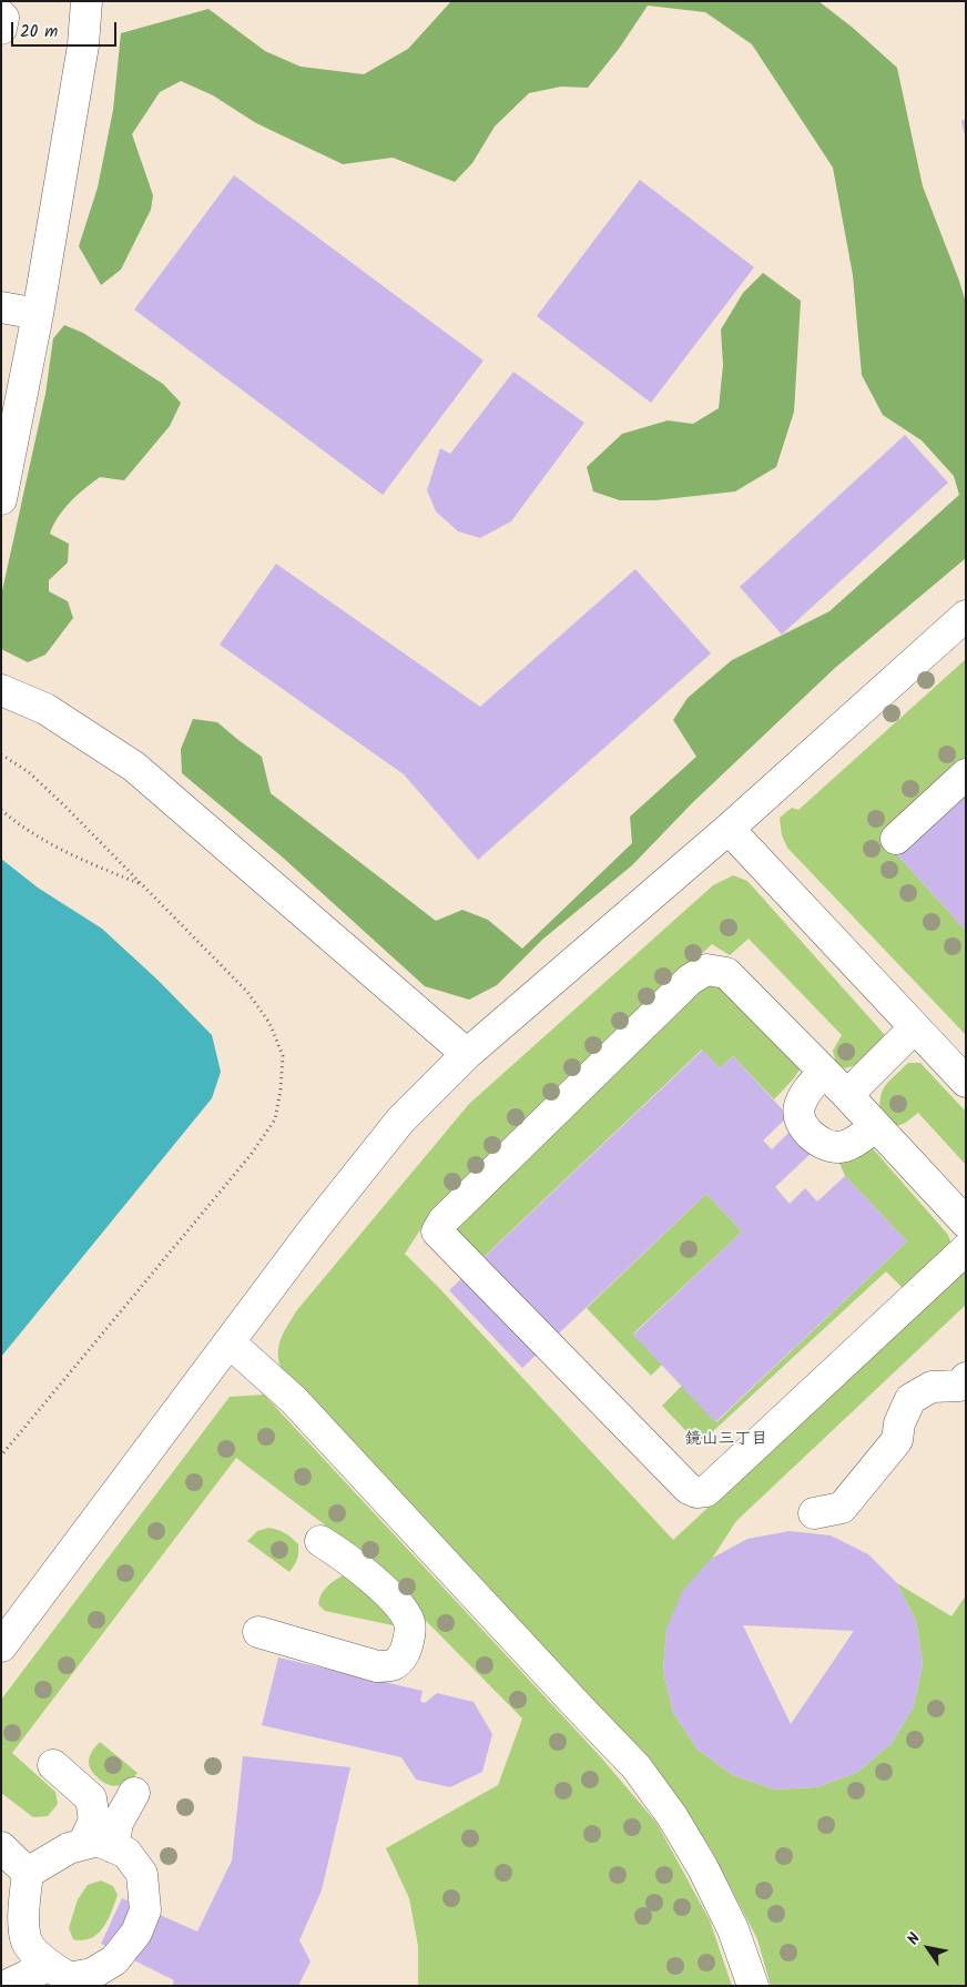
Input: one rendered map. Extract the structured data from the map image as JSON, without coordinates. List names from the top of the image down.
{
  "districts": ["鏡山三丁目"],
  "scale_bar": "20 m",
  "north": "top left"
}
